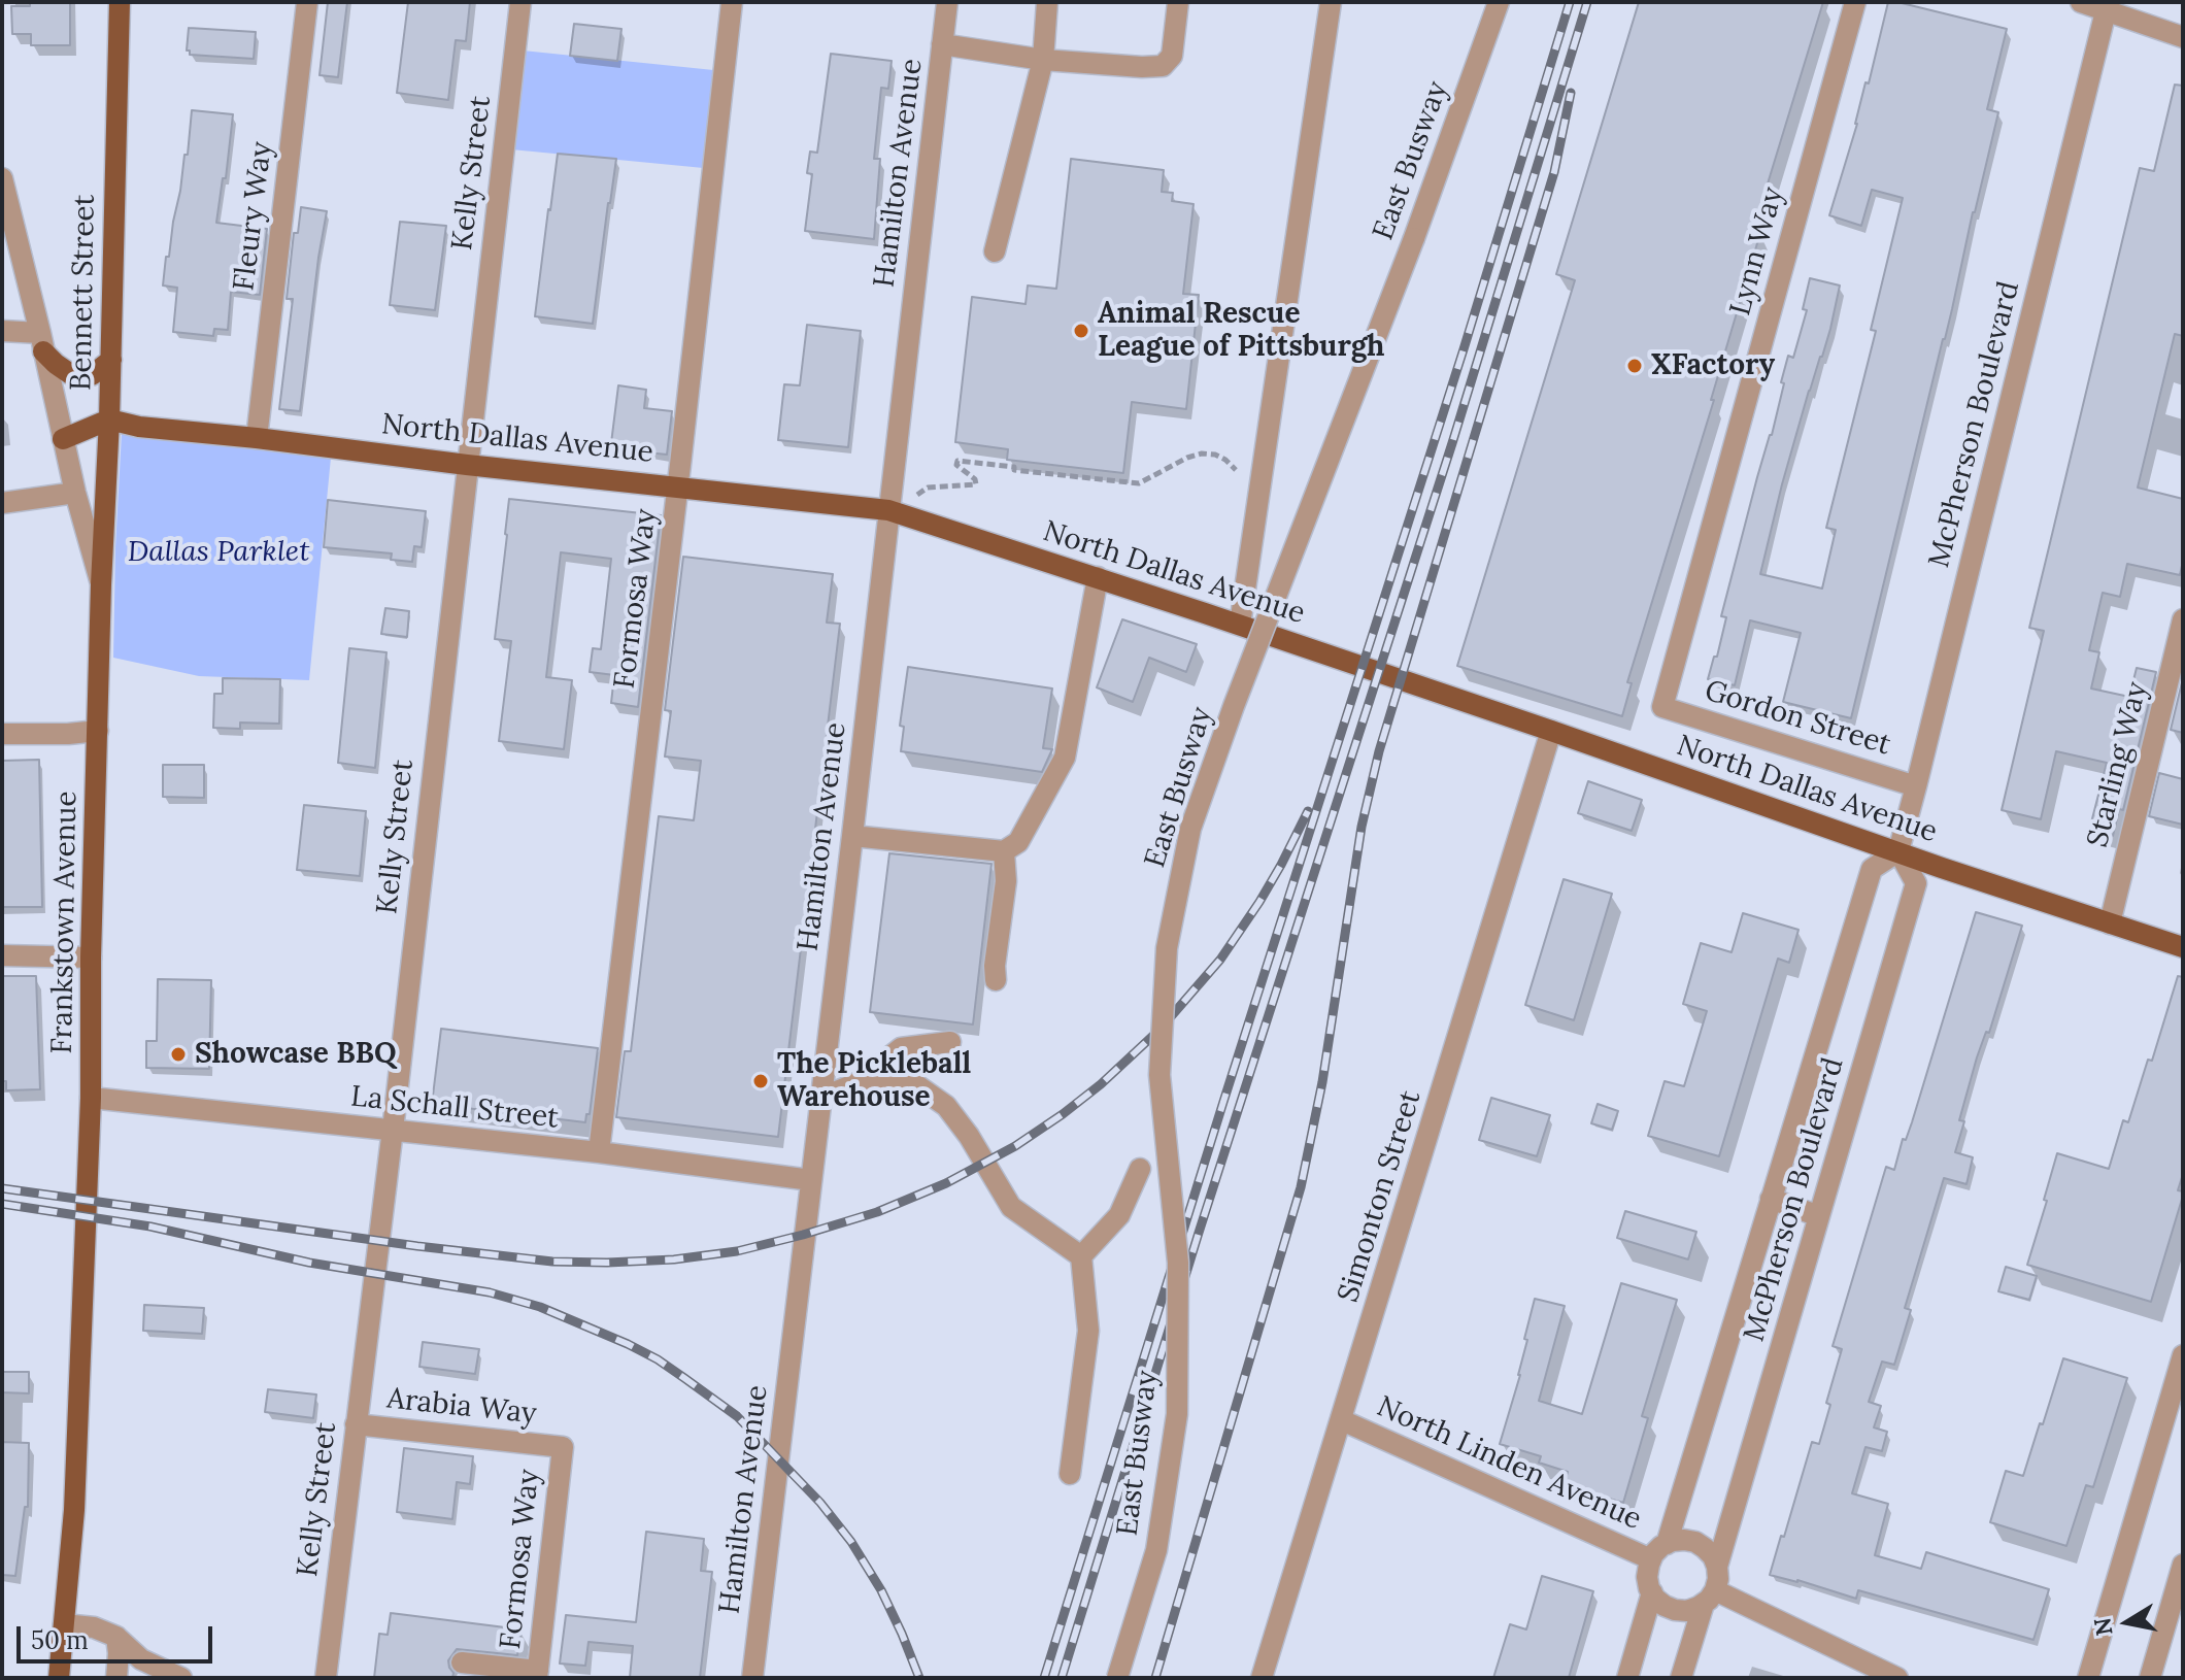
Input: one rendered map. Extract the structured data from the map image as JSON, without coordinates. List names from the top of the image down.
{
  "streets": {
    "main road": ["Bennett Street", "North Dallas Avenue", "Frankstown Avenue"],
    "street": [
      "East Busway",
      "Kelly Street",
      "Hamilton Avenue",
      "Fleury Way",
      "Lynn Way",
      "McPherson Boulevard",
      "Formosa Way",
      "Gordon Street",
      "Starling Way",
      "La Schall Street",
      "Simonton Street",
      "Arabia Way",
      "North Linden Avenue"
    ]
  },
  "crossings": [
    ["Kelly Street", "North Dallas Avenue"],
    ["Kelly Street", "La Schall Street"],
    ["Kelly Street", "Arabia Way"],
    ["Hamilton Avenue", "North Dallas Avenue"],
    ["Hamilton Avenue", "La Schall Street"],
    ["Fleury Way", "North Dallas Avenue"],
    ["Lynn Way", "Gordon Street"],
    ["Bennett Street", "North Dallas Avenue"],
    ["Bennett Street", "Frankstown Avenue"],
    ["McPherson Boulevard", "North Dallas Avenue"],
    ["McPherson Boulevard", "Gordon Street"],
    ["McPherson Boulevard", "North Linden Avenue"],
    ["North Dallas Avenue", "Formosa Way"],
    ["North Dallas Avenue", "Starling Way"],
    ["North Dallas Avenue", "Simonton Street"],
    ["Formosa Way", "La Schall Street"],
    ["Formosa Way", "Arabia Way"],
    ["Frankstown Avenue", "La Schall Street"],
    ["Simonton Street", "North Linden Avenue"]
  ],
  "parks": ["Dallas Parklet"],
  "places": [
    "Animal Rescue League of Pittsburgh",
    "XFactory",
    "Showcase BBQ",
    "The Pickleball Warehouse"
  ],
  "scale_bar": "50 m",
  "north": "left"
}
